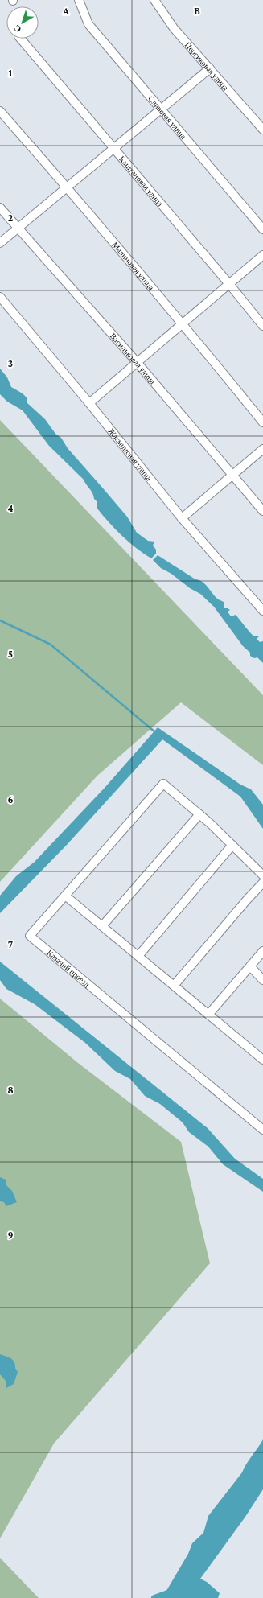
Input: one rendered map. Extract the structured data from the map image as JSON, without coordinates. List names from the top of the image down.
{
  "streets": {
    "street": [
      "Персиковая улица",
      "Сливовая улица",
      "Каштановая улица",
      "Малиновая улица",
      "Васильковая улица",
      "Жасминовая улица",
      "Казачий проезд"
    ]
  },
  "north": "bottom left",
  "grid": {
    "columns": ["A", "B"],
    "rows": [
      "1",
      "2",
      "3",
      "4",
      "5",
      "6",
      "7",
      "8",
      "9"
    ]
  }
}
